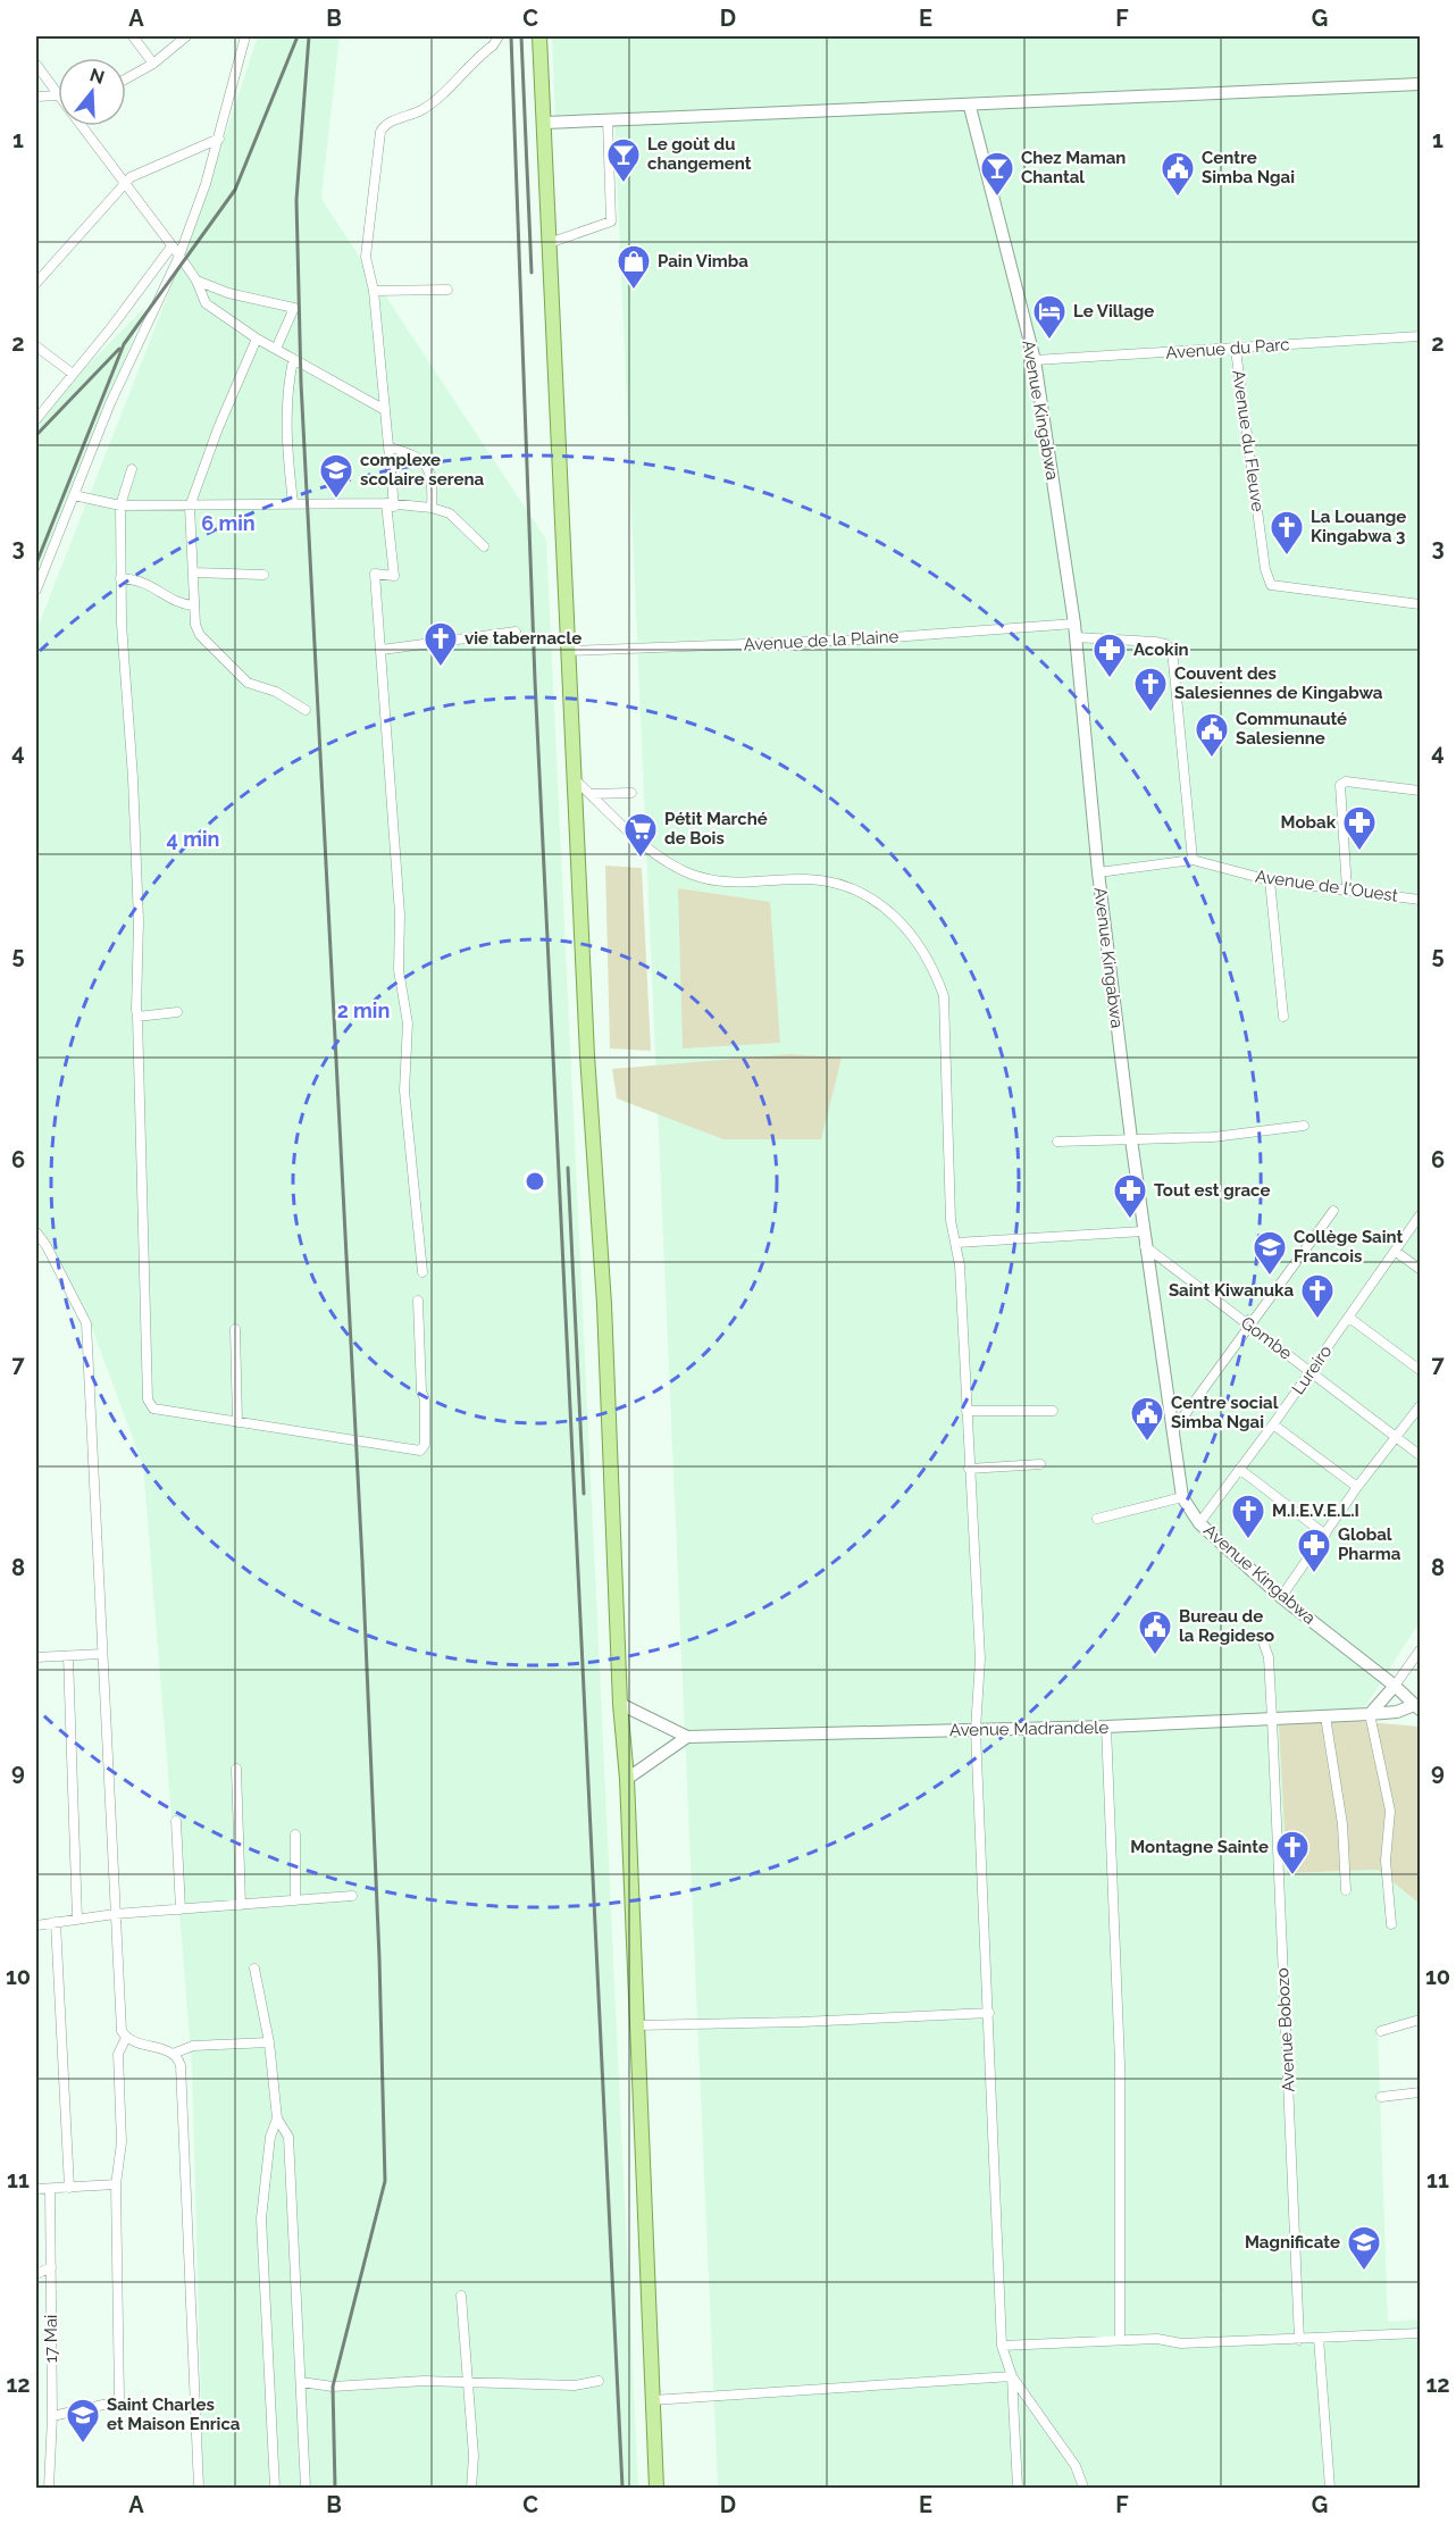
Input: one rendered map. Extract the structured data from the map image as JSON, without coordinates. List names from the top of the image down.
{
  "streets": {
    "street": [
      "Avenue du Parc",
      "Avenue Kingabwa",
      "Avenue du Fleuve",
      "Avenue de la Plaine",
      "Avenue de l'Ouest",
      "Gombe",
      "Lureiro",
      "Avenue Madrandele",
      "Avenue Bobozo",
      "17 Mai"
    ]
  },
  "crossings": [
    ["Avenue du Parc", "Avenue Kingabwa"],
    ["Avenue du Parc", "Avenue du Fleuve"],
    ["Avenue Kingabwa", "Avenue de la Plaine"],
    ["Avenue Kingabwa", "Avenue de l'Ouest"],
    ["Avenue Kingabwa", "Gombe"],
    ["Avenue Kingabwa", "Lureiro"],
    ["Avenue Kingabwa", "Avenue Madrandele"],
    ["Gombe", "Lureiro"],
    ["Avenue Madrandele", "Avenue Bobozo"]
  ],
  "places": {
    "bar": ["Le goùt du changement", "Chez Maman Chantal"],
    "public building": [
      "Centre Simba Ngai",
      "Communauté Salesienne",
      "Centre social Simba Ngai",
      "Bureau de la Regideso"
    ],
    "shop": ["Pain Vimba"],
    "hotel": ["Le Village"],
    "school or university": [
      "complexe scolaire serena",
      "Collège Saint Francois",
      "Magnificate",
      "Saint Charles et Maison Enrica"
    ],
    "church": [
      "La Louange Kingabwa 3",
      "vie tabernacle",
      "Couvent des Salesiennes de Kingabwa",
      "Saint Kiwanuka",
      "M.I.E.V.E.L.I",
      "Montagne Sainte"
    ],
    "pharmacy": [
      "Acokin",
      "Mobak",
      "Tout est grace",
      "Global Pharma"
    ],
    "supermarket": ["Pétit Marché de Bois"]
  },
  "north": "top",
  "grid": {
    "columns": [
      "A",
      "B",
      "C",
      "D",
      "E",
      "F",
      "G"
    ],
    "rows": [
      "1",
      "2",
      "3",
      "4",
      "5",
      "6",
      "7",
      "8",
      "9",
      "10",
      "11",
      "12"
    ]
  },
  "rings": ["6 min", "4 min", "2 min"]
}
